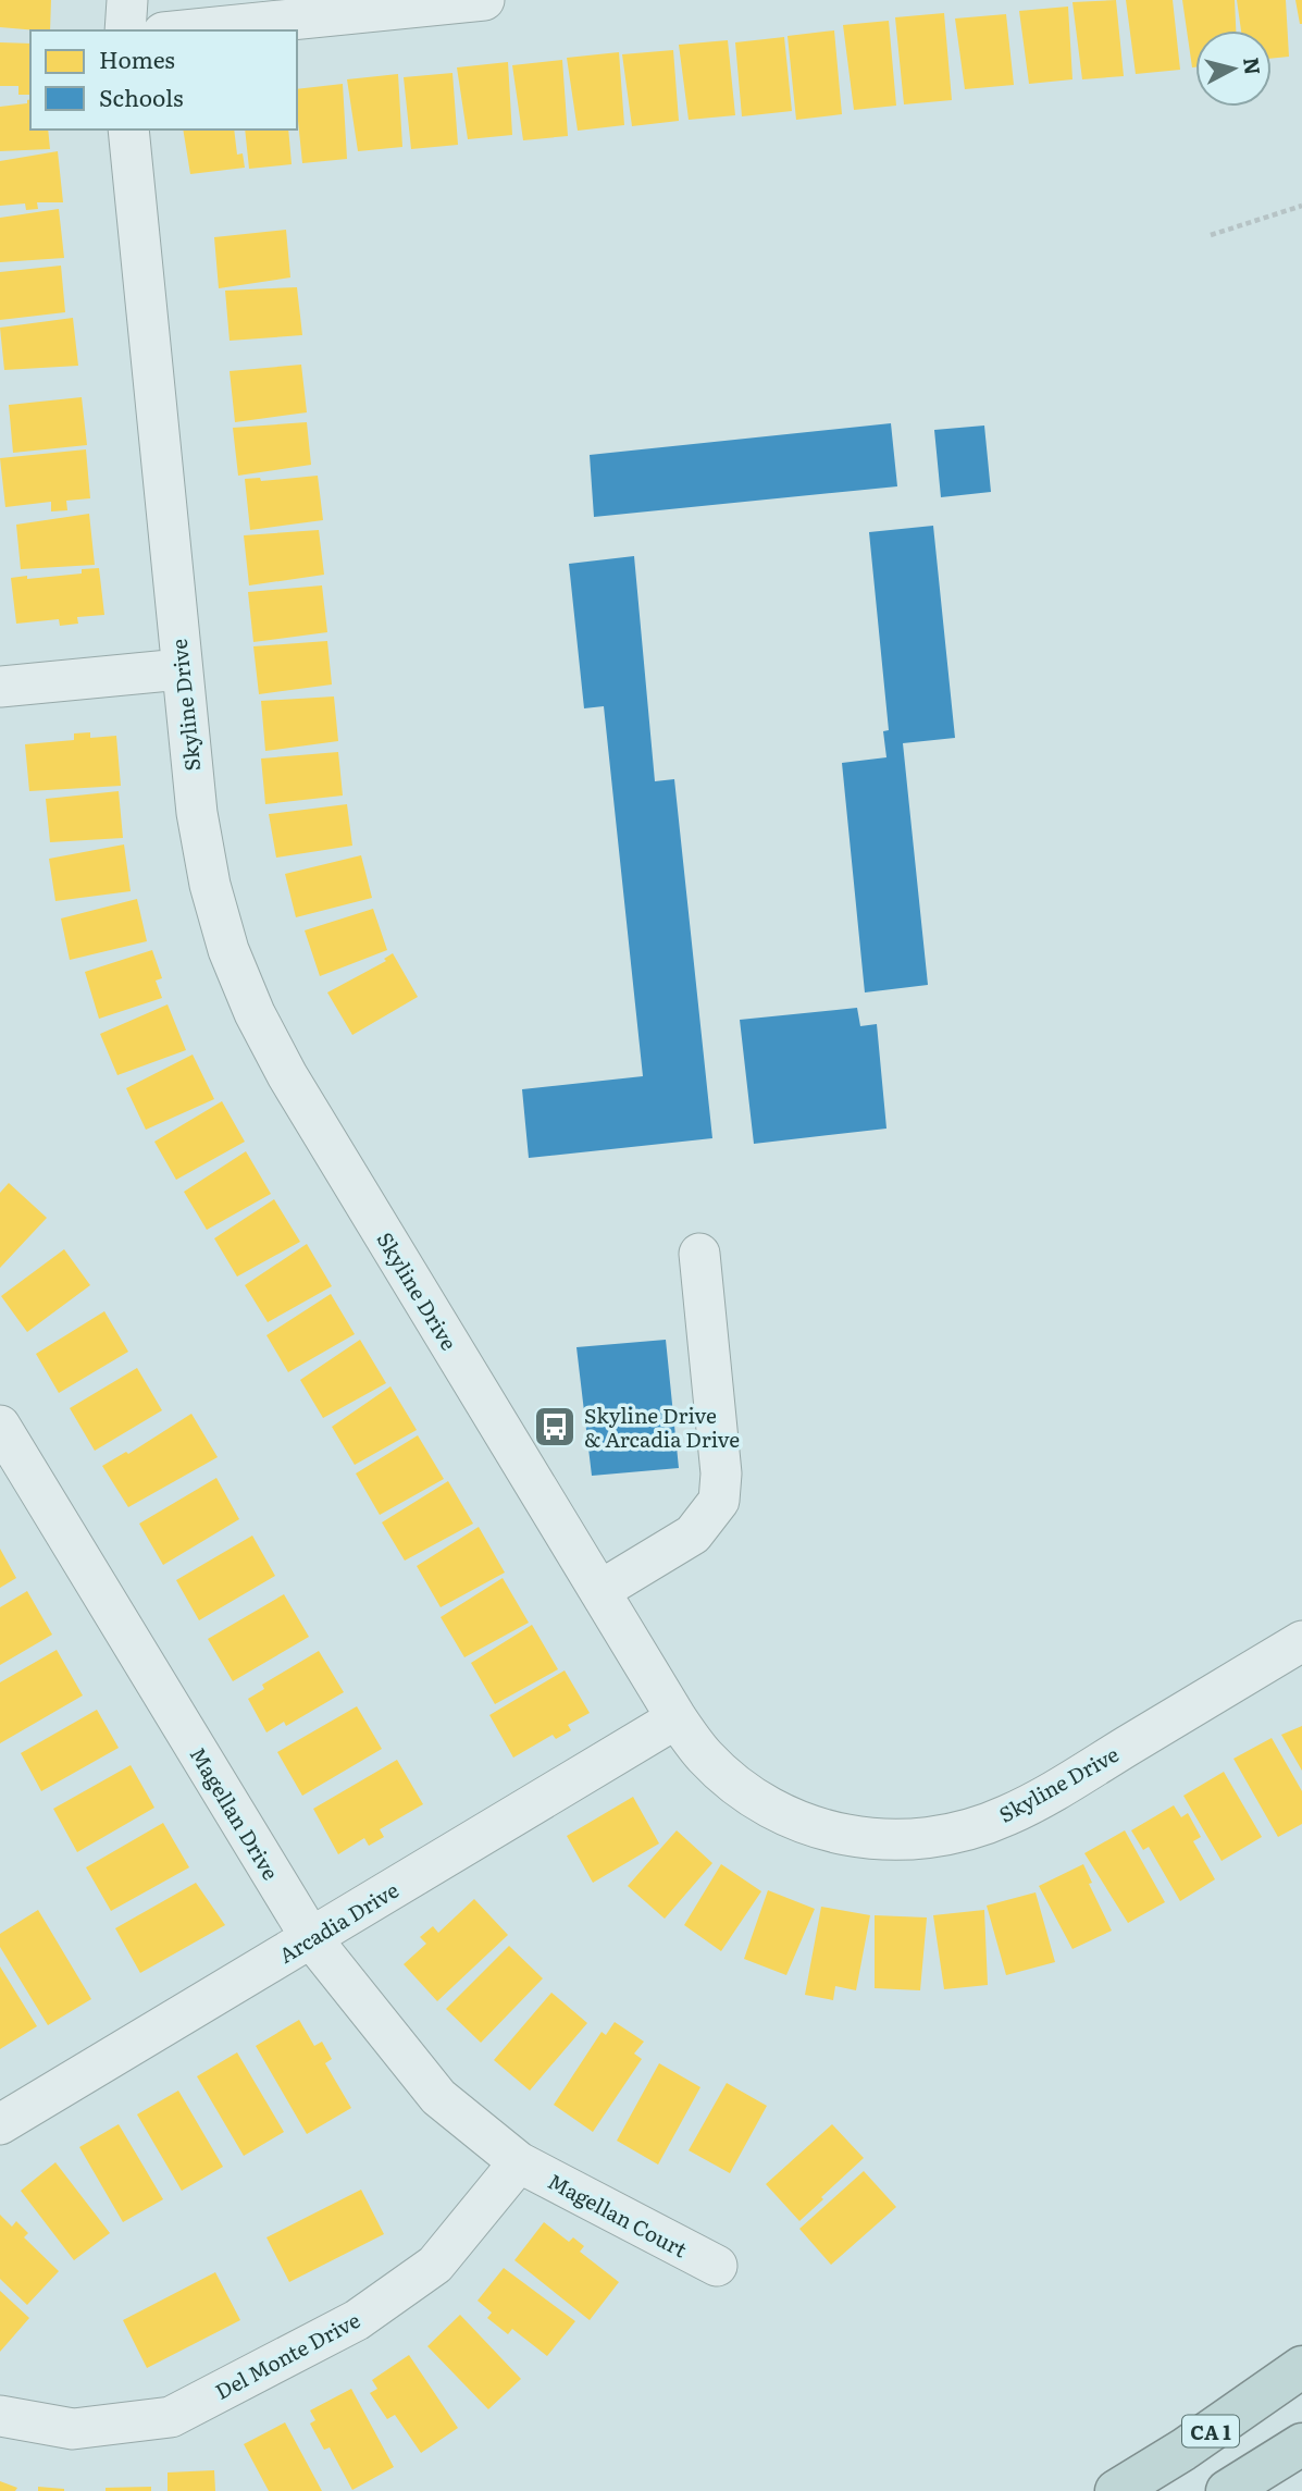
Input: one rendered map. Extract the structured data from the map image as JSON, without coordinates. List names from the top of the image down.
{
  "streets": {
    "highway": ["CA 1"],
    "street": [
      "Skyline Drive",
      "Magellan Drive",
      "Arcadia Drive",
      "Magellan Court",
      "Del Monte Drive"
    ]
  },
  "crossings": [
    ["Skyline Drive", "Arcadia Drive"],
    ["Magellan Drive", "Arcadia Drive"],
    ["Magellan Drive", "Magellan Court"],
    ["Magellan Drive", "Del Monte Drive"],
    ["Magellan Court", "Del Monte Drive"]
  ],
  "places": {
    "bus stop": ["Skyline Drive & Arcadia Drive"]
  },
  "legend": ["Homes", "Schools"],
  "north": "right"
}
